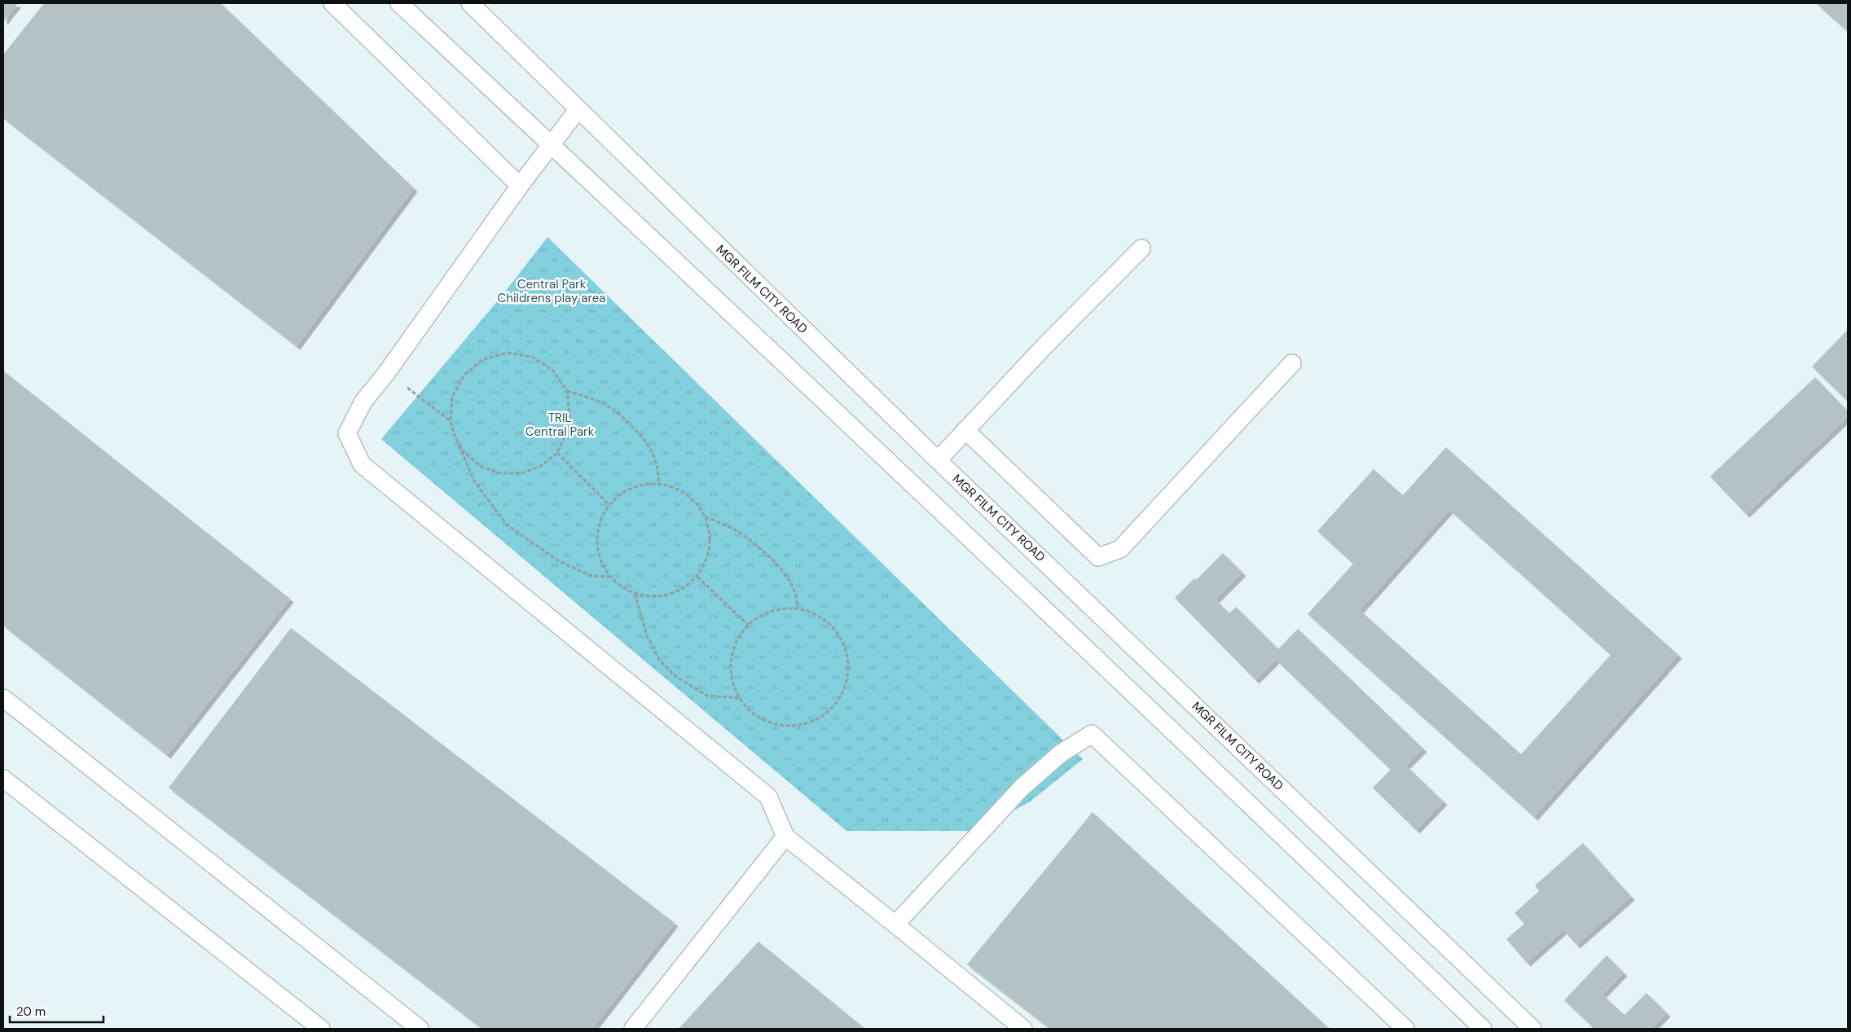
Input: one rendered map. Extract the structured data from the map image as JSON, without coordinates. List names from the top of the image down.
{
  "streets": {
    "lane": ["MGR FILM CITY ROAD"]
  },
  "parks": ["Central Park Childrens play area", "TRIL Central Park"],
  "scale_bar": "20 m"
}
